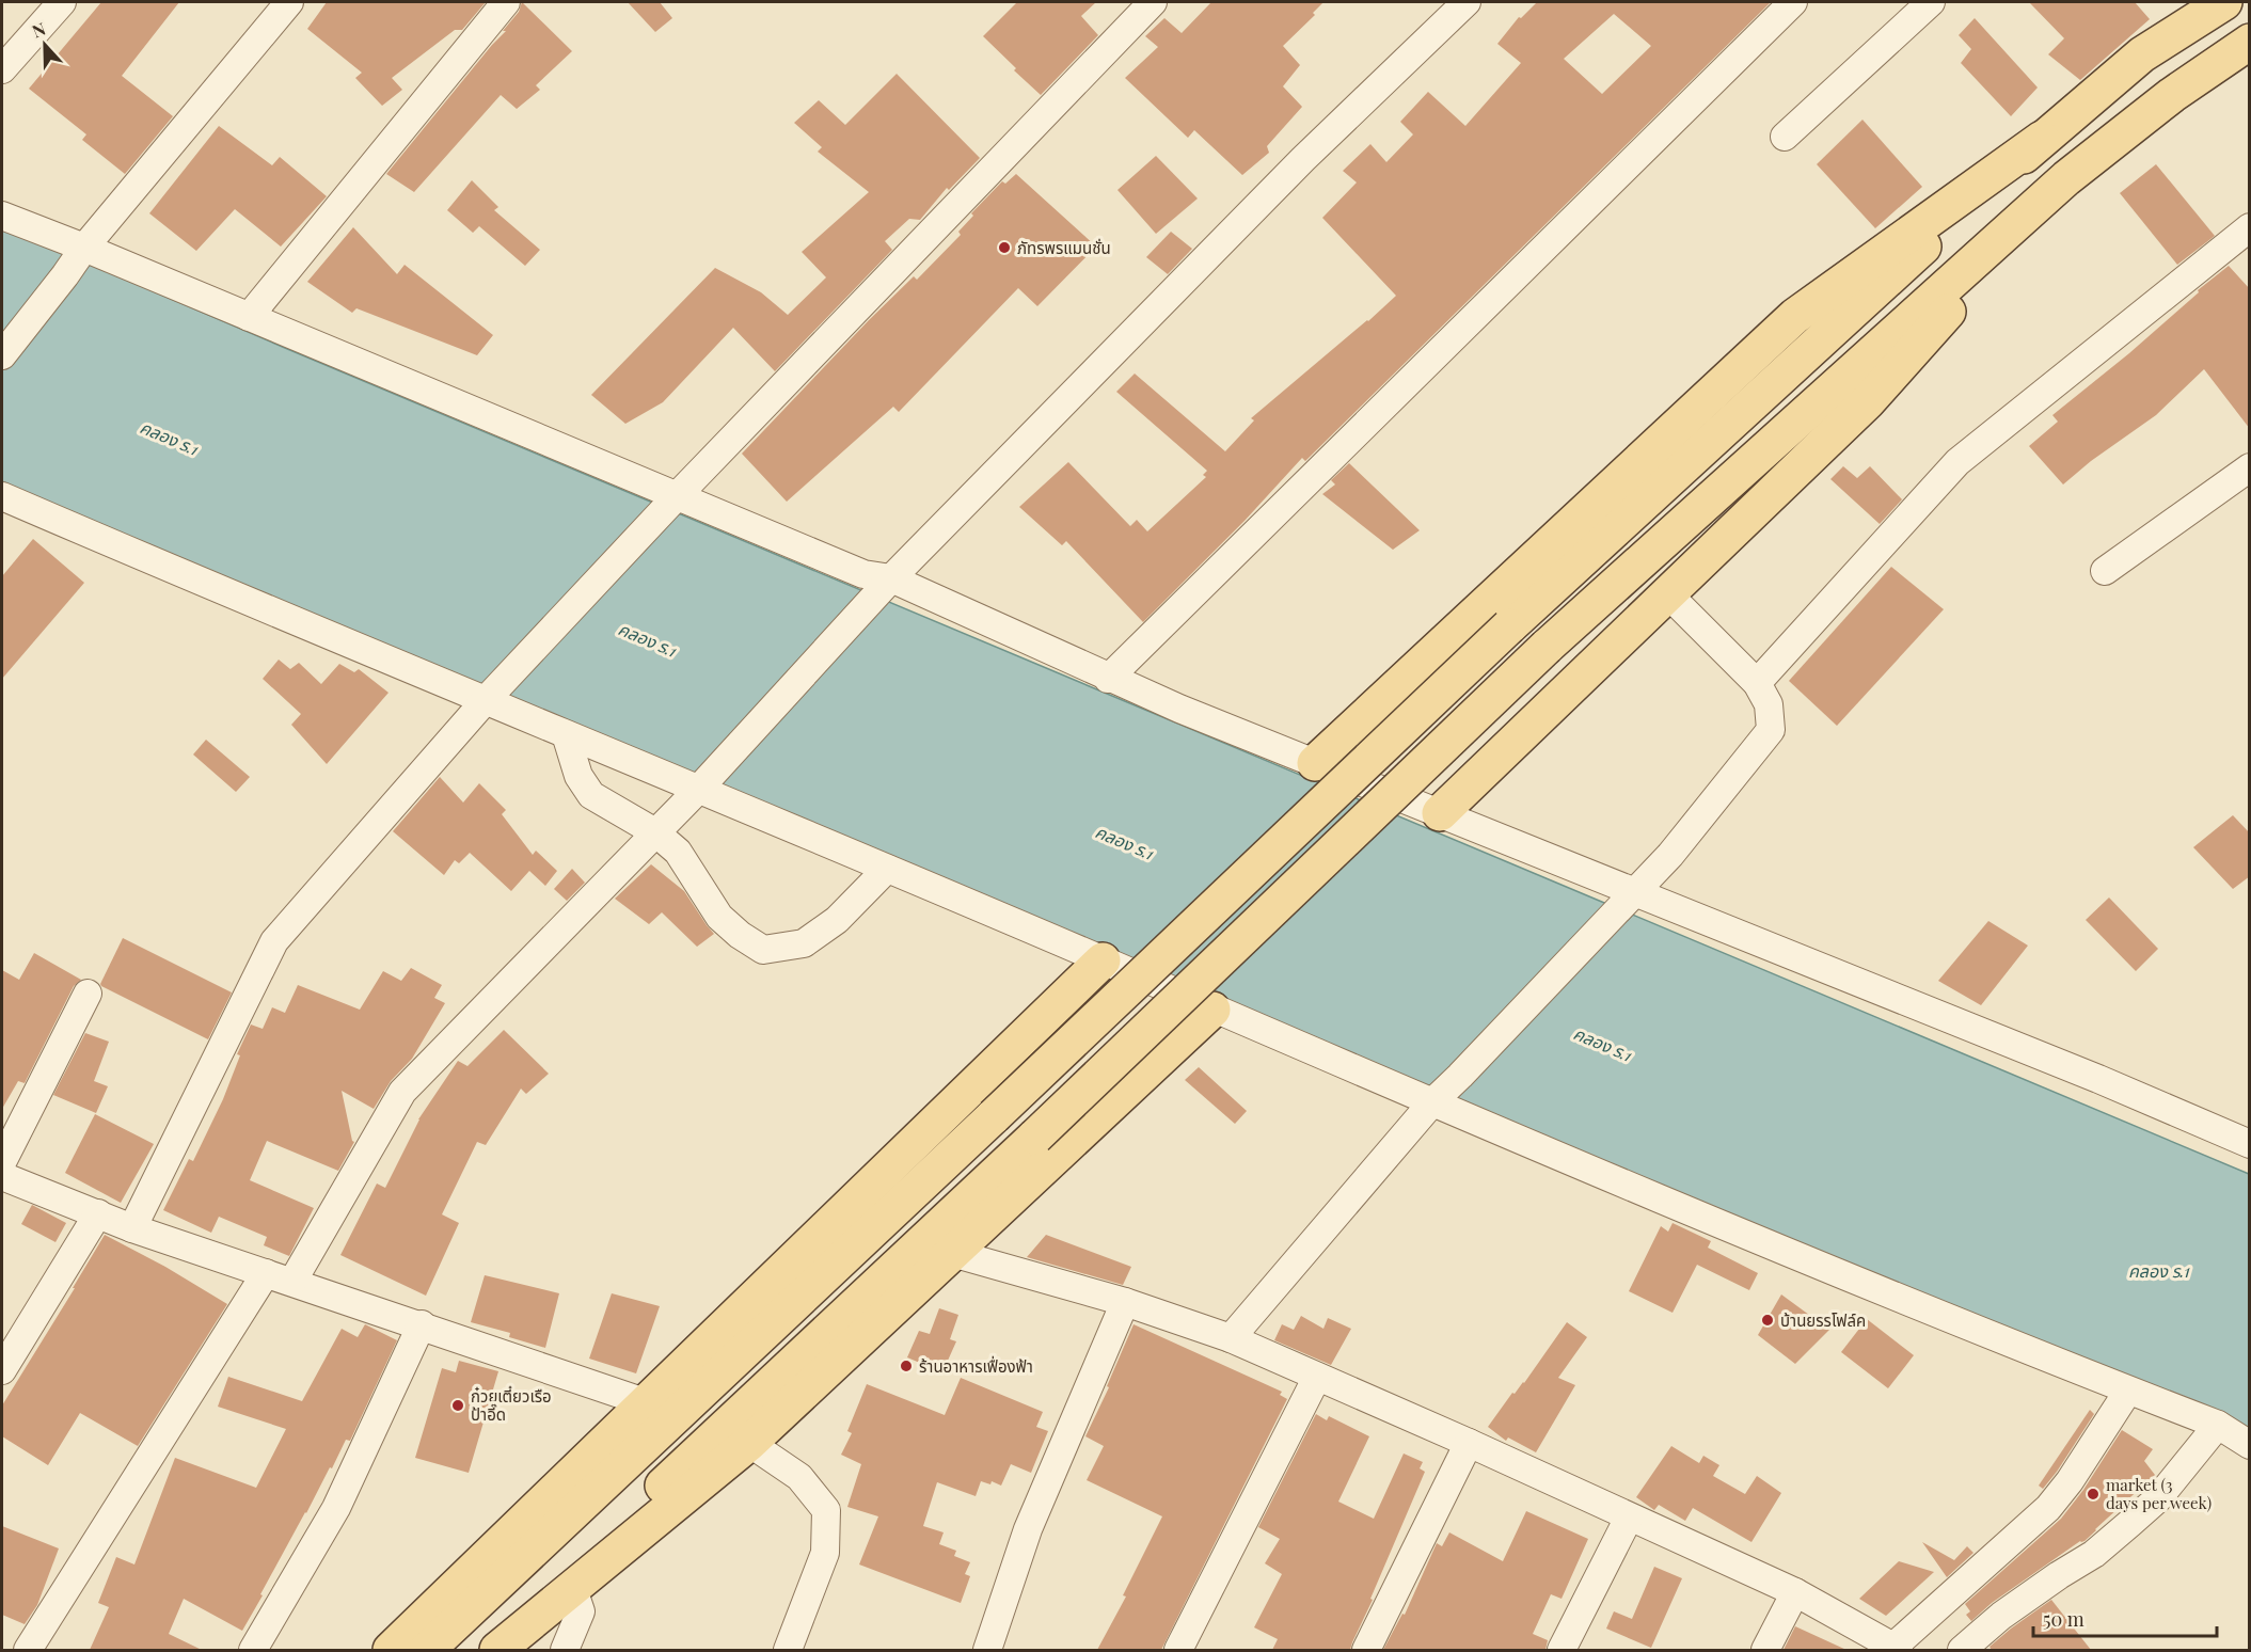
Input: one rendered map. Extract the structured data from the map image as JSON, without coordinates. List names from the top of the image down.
{
  "water": ["คลอง ร.1"],
  "places": [
    "ภัทรพรแมนชั่น",
    "บ้านยรรโฟล์ค",
    "ร้านอาหารเฟื่องฟ้า",
    "ก๋วยเตี๋ยวเรือ ป้าอี๊ด",
    "market (3 days per week)"
  ],
  "scale_bar": "50 m",
  "north": "top"
}
